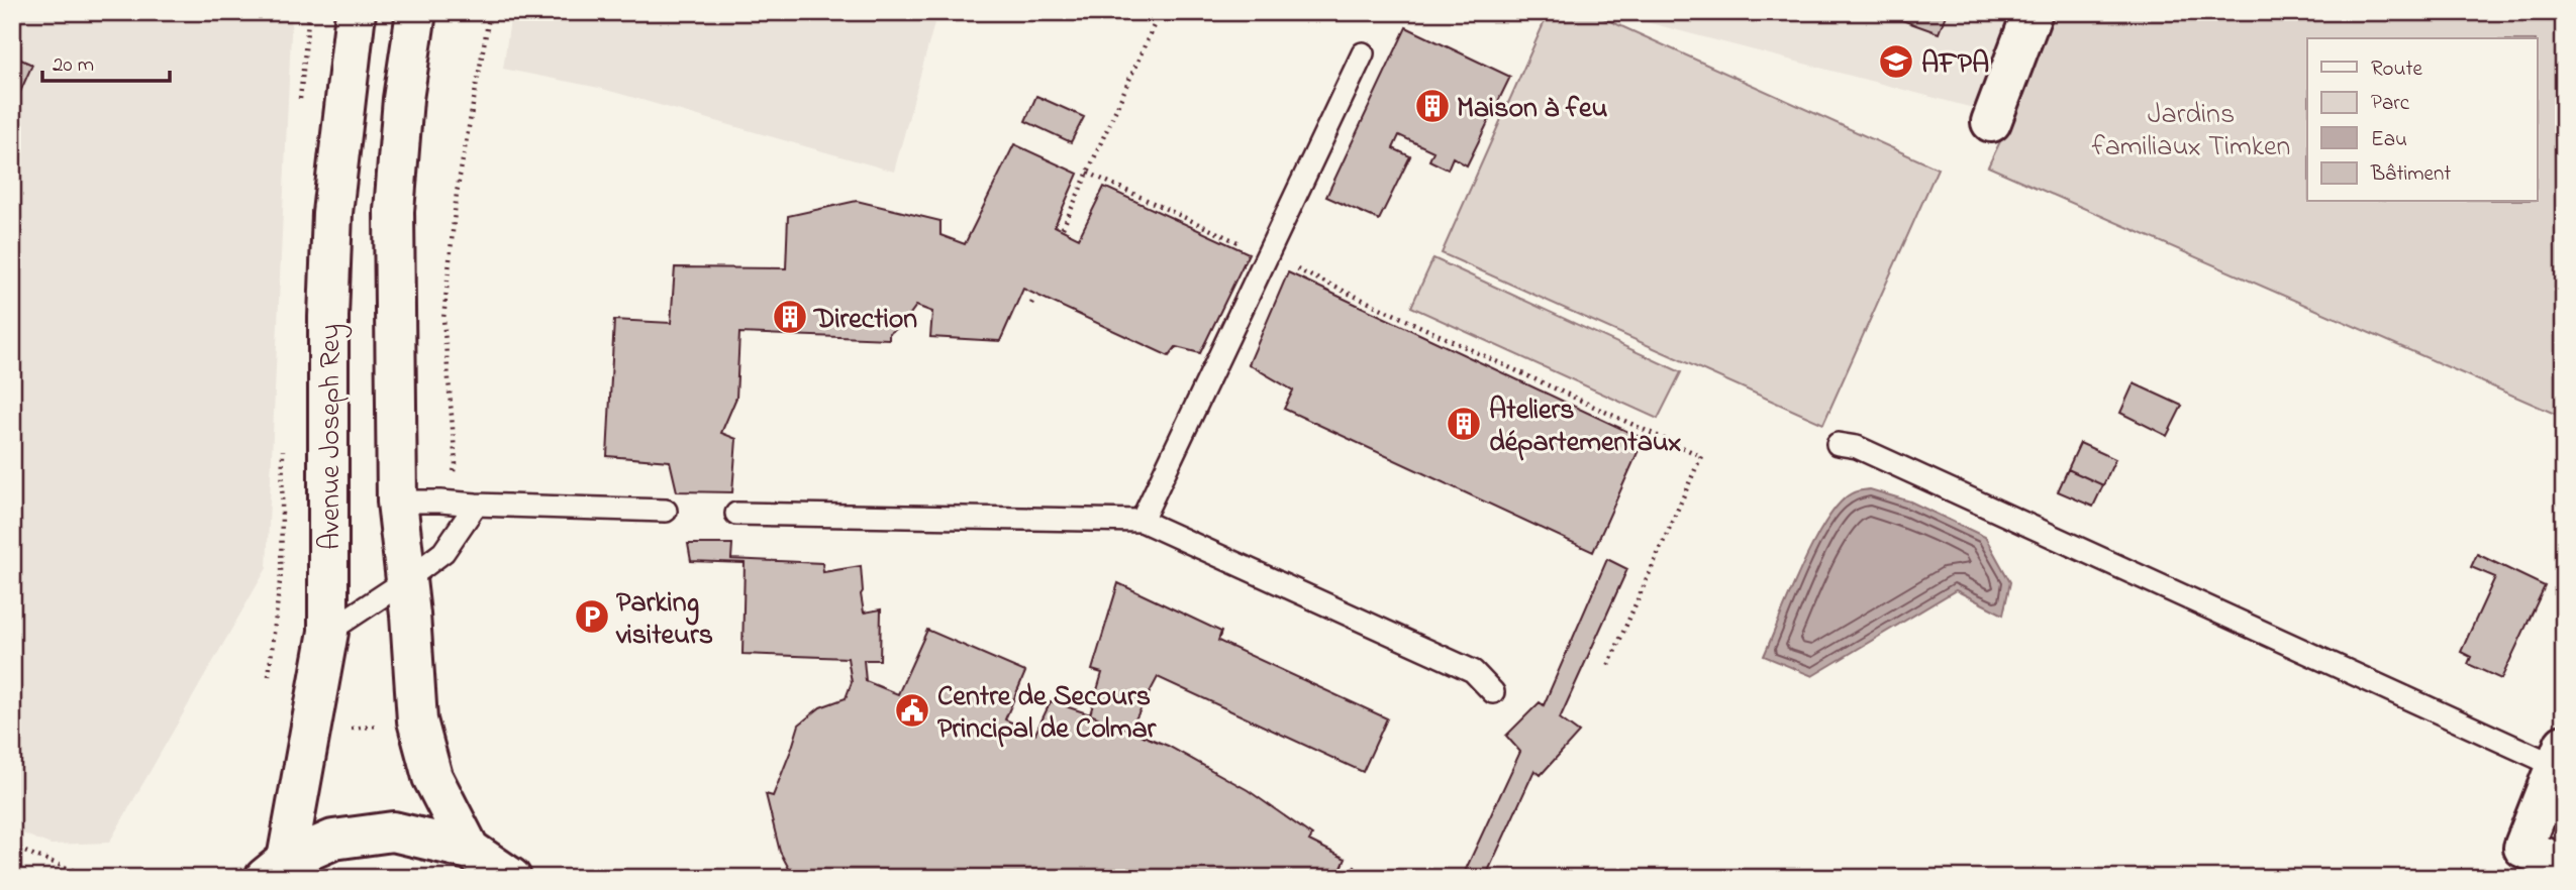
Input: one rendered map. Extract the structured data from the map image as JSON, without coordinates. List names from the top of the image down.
{
  "streets": {
    "main road": ["Avenue Joseph Rey"]
  },
  "parks": ["Jardins familiaux Timken"],
  "places": {
    "school or university": ["AFPA"],
    "building": ["Maison à feu", "Direction", "Ateliers départementaux"],
    "parking": ["Parking visiteurs"],
    "public building": ["Centre de Secours Principal de Colmar"]
  },
  "legend": [
    "Route",
    "Parc",
    "Eau",
    "Bâtiment"
  ],
  "scale_bar": "20 m"
}
